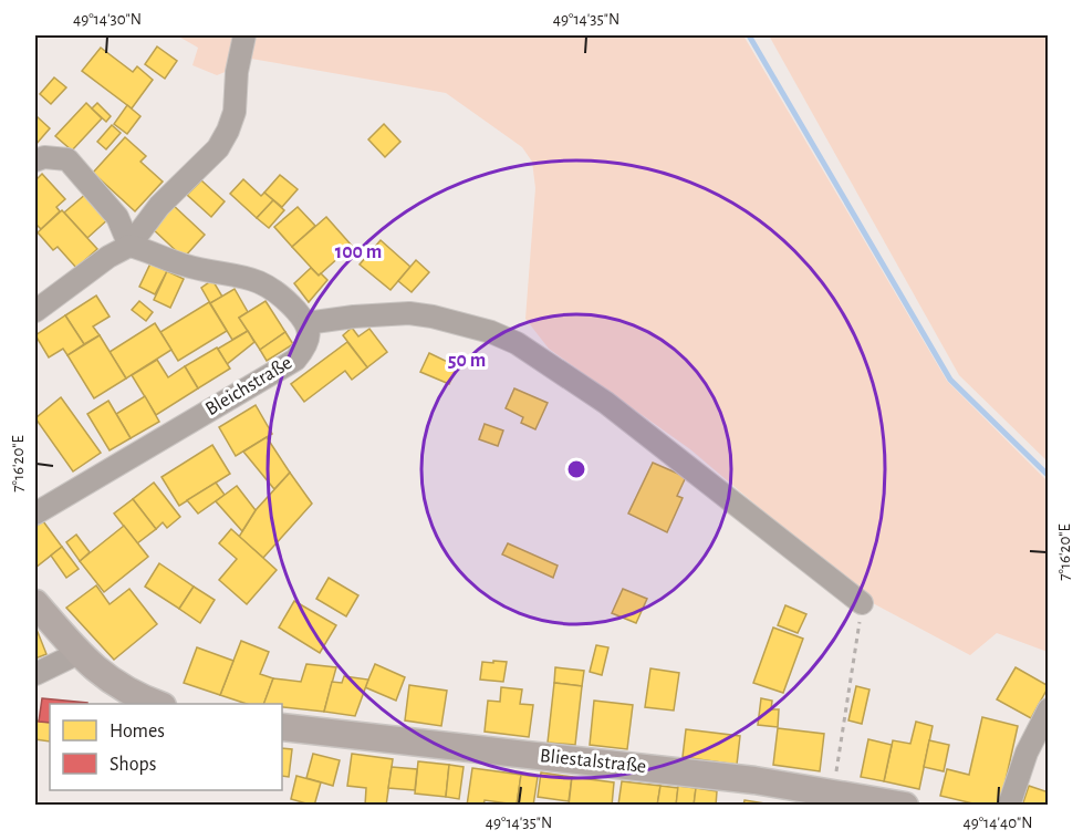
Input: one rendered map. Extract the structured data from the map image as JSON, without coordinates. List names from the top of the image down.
{
  "streets": {
    "main road": ["Bliestalstraße"],
    "street": ["Bleichstraße"]
  },
  "legend": ["Homes", "Shops"],
  "coordinates": [
    "49°14'30\"N",
    "49°14'35\"N",
    "7°16'20\"E",
    "49°14'40\"N"
  ],
  "rings": ["100 m", "50 m"]
}
